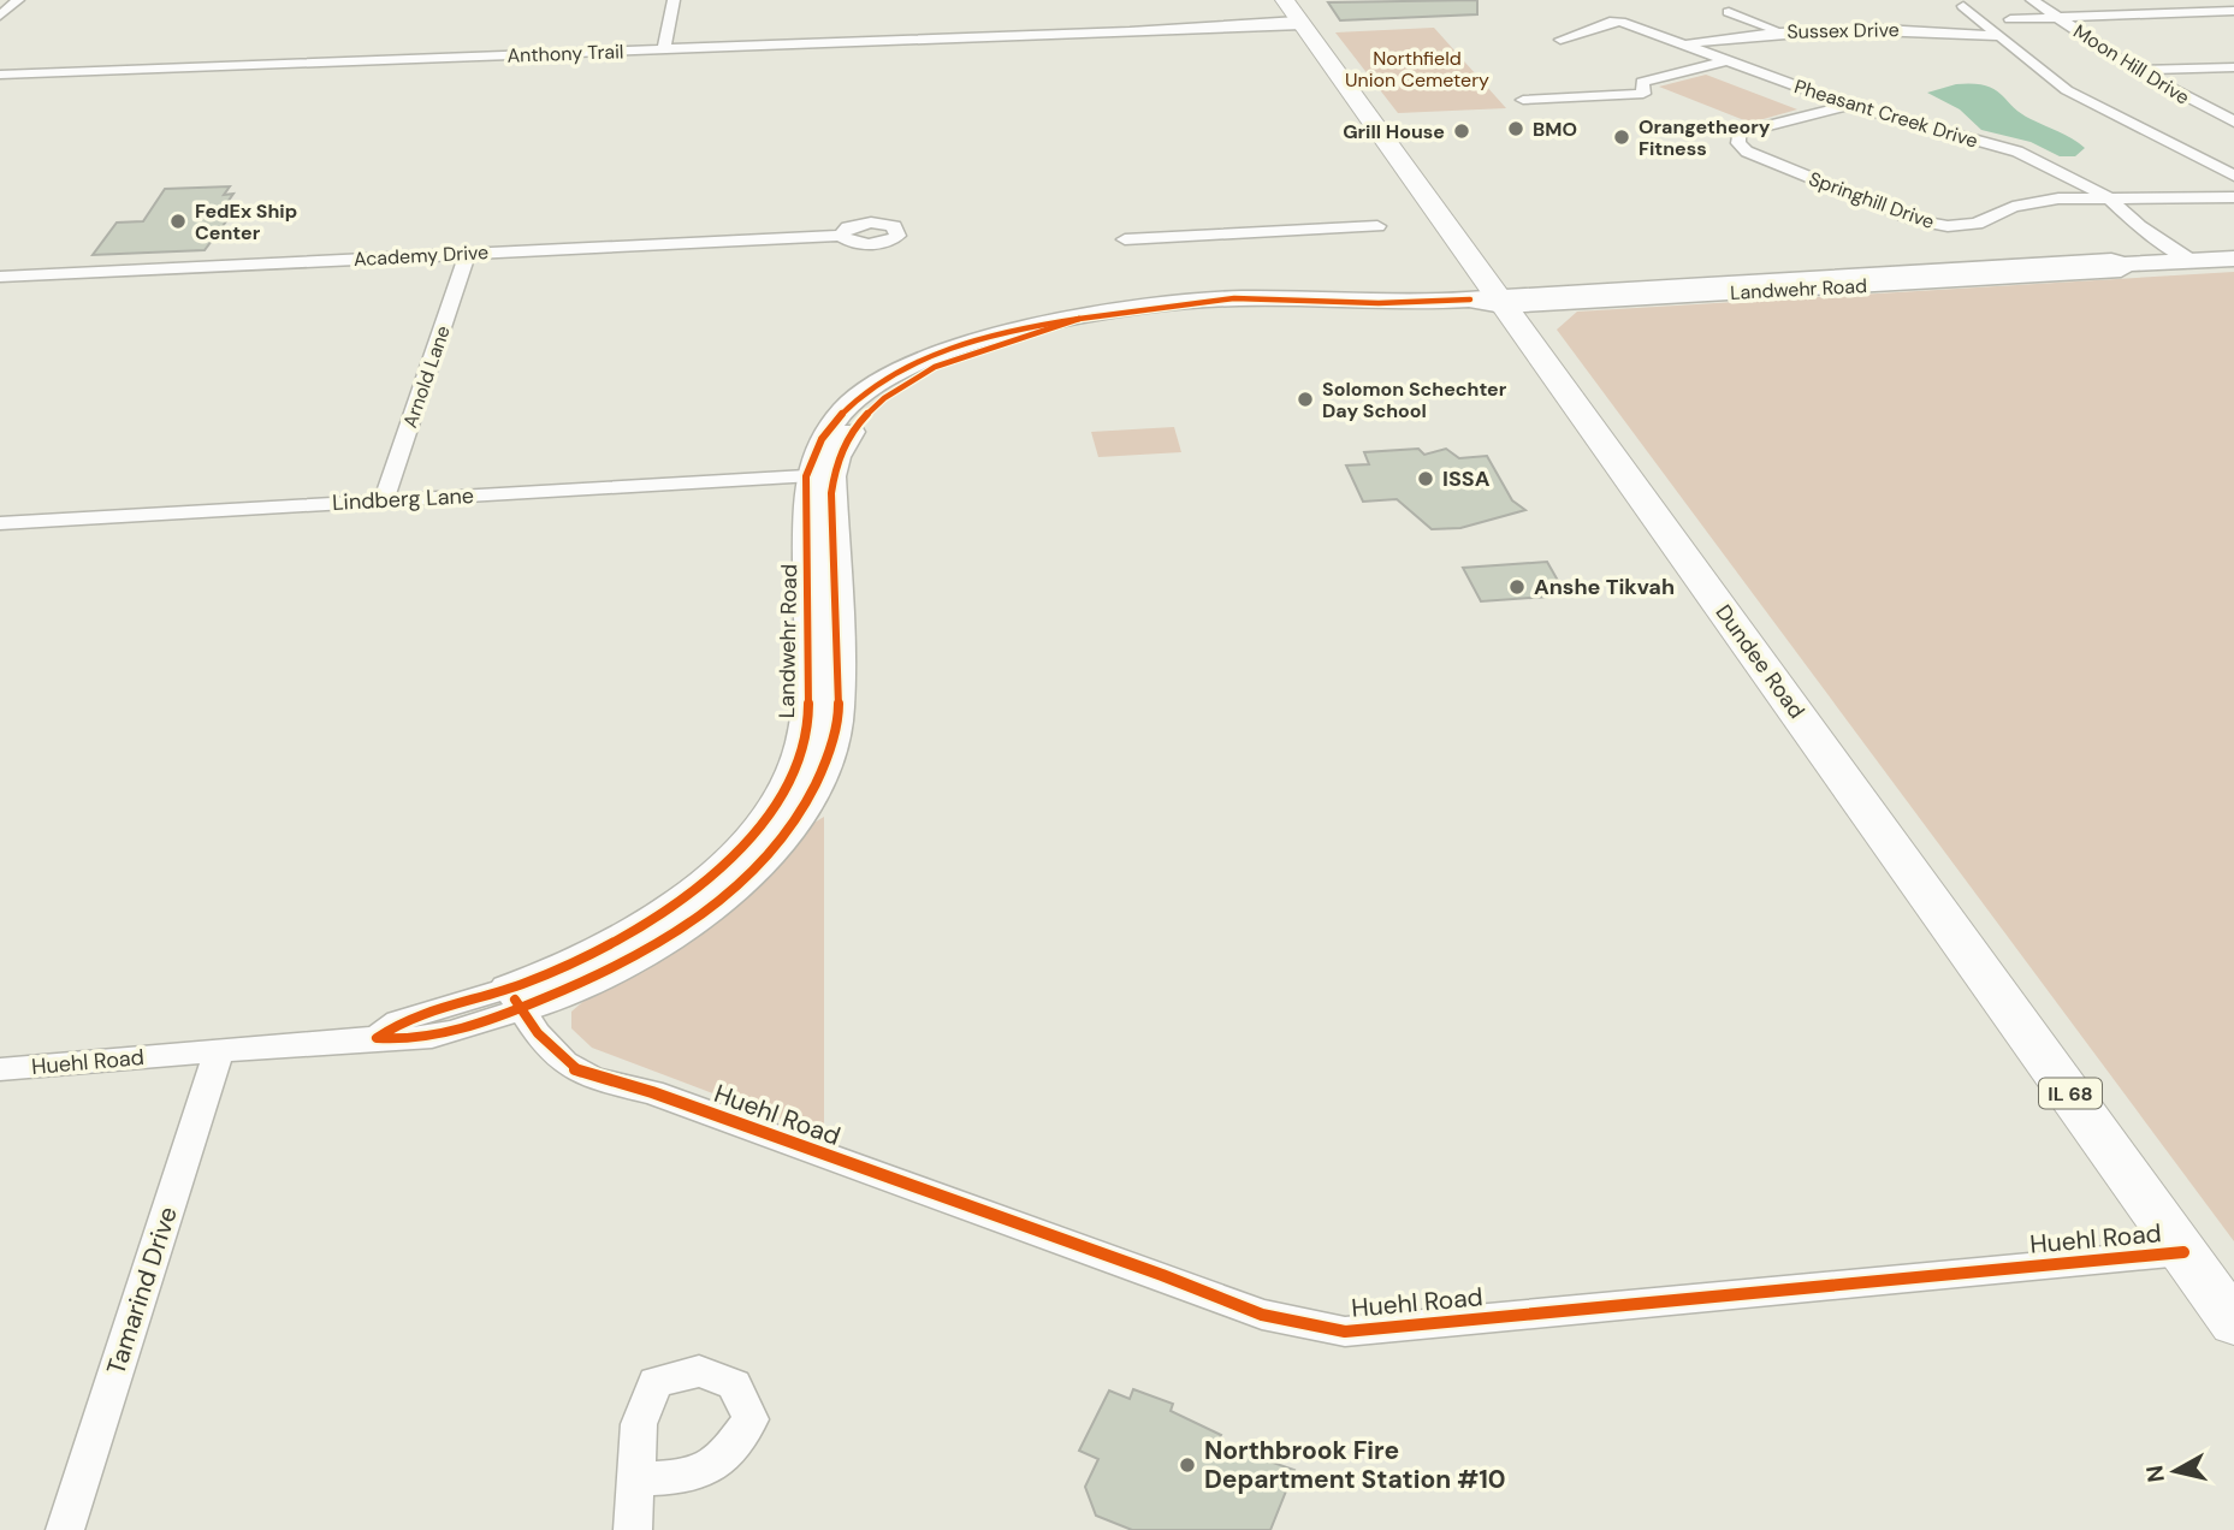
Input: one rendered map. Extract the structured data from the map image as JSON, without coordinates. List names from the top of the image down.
{
  "streets": {
    "main road": ["Dundee Road", "IL 68"],
    "street": [
      "Sussex Drive",
      "Anthony Trail",
      "Moon Hill Drive",
      "Pheasant Creek Drive",
      "Springhill Drive",
      "Academy Drive",
      "Landwehr Road",
      "Arnold Lane",
      "Lindberg Lane",
      "Huehl Road",
      "Tamarind Drive"
    ]
  },
  "crossings": [
    ["Sussex Drive", "Pheasant Creek Drive"],
    ["Anthony Trail", "Dundee Road"],
    ["Pheasant Creek Drive", "Springhill Drive"],
    ["Pheasant Creek Drive", "Landwehr Road"],
    ["Academy Drive", "Arnold Lane"],
    ["Landwehr Road", "Lindberg Lane"],
    ["Landwehr Road", "Dundee Road"],
    ["Landwehr Road", "Huehl Road"],
    ["Arnold Lane", "Lindberg Lane"],
    ["Dundee Road", "Huehl Road"],
    ["Huehl Road", "Tamarind Drive"]
  ],
  "parks": ["Northfield Union Cemetery"],
  "places": [
    "BMO",
    "Grill House",
    "Orangetheory Fitness",
    "FedEx Ship Center",
    "Solomon Schechter Day School",
    "ISSA",
    "Anshe Tikvah",
    "Northbrook Fire Department Station #10"
  ],
  "north": "left"
}
